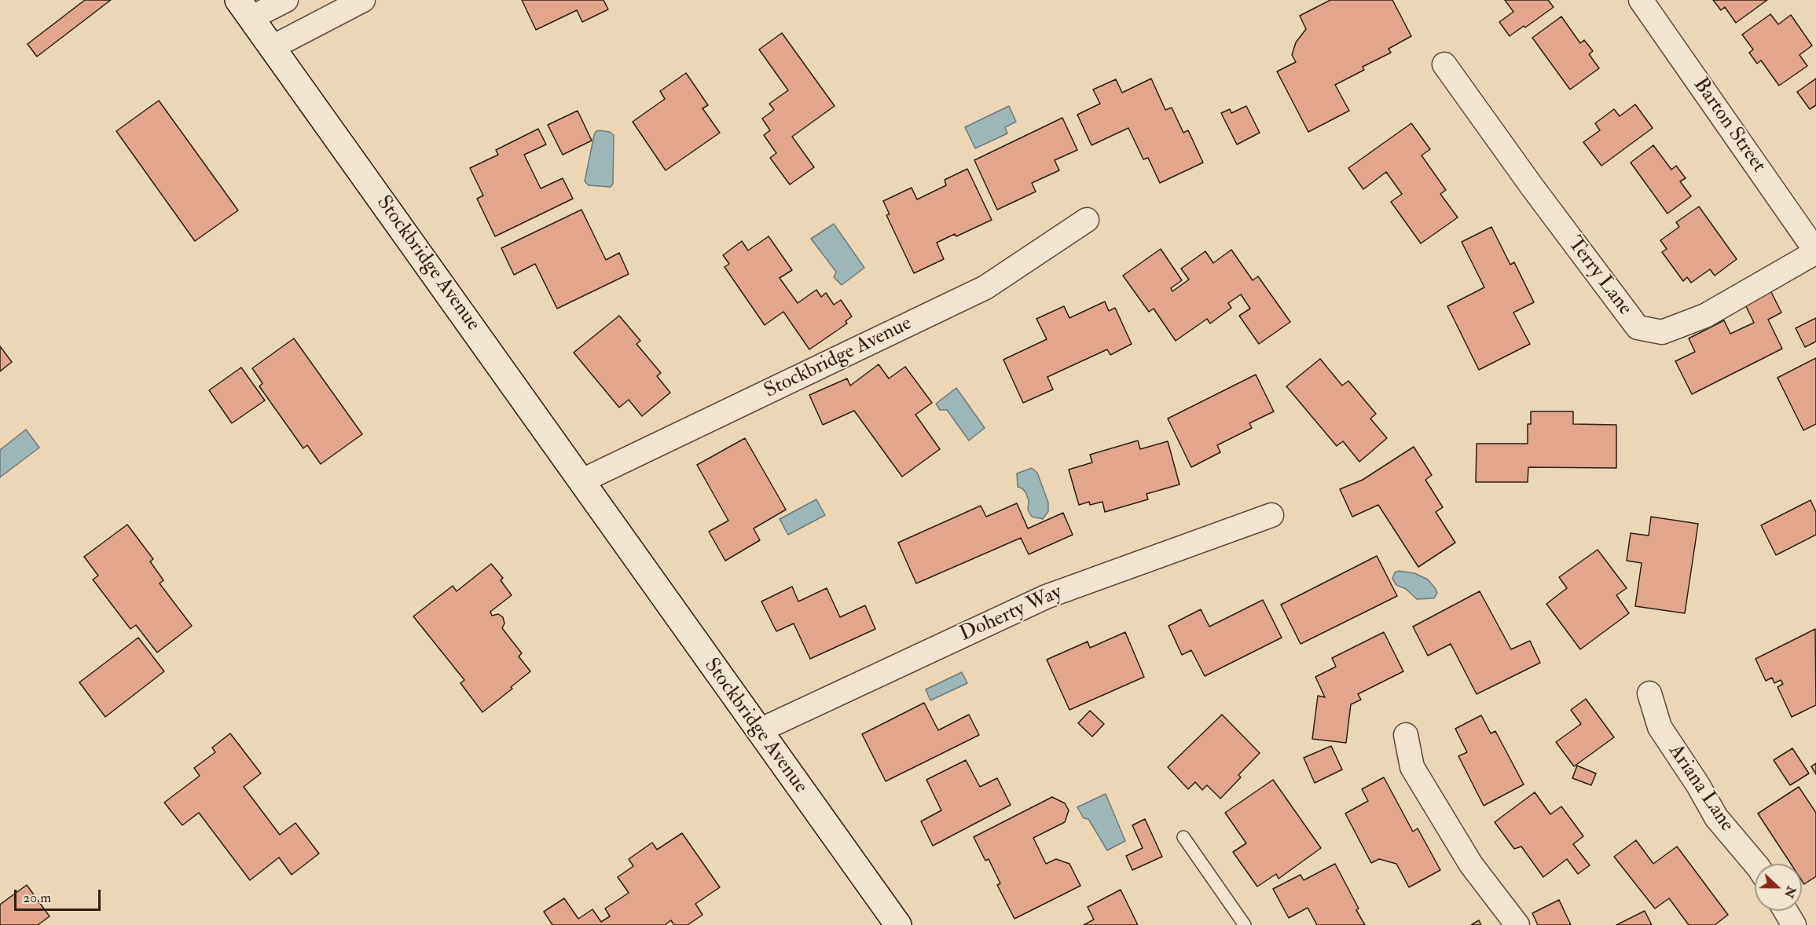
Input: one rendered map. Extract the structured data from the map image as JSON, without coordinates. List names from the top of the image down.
{
  "streets": {
    "street": [
      "Barton Street",
      "Stockbridge Avenue",
      "Terry Lane",
      "Doherty Way",
      "Ariana Lane"
    ]
  },
  "crossings": [
    ["Barton Street", "Terry Lane"],
    ["Stockbridge Avenue", "Doherty Way"]
  ],
  "scale_bar": "20 m",
  "north": "right"
}
